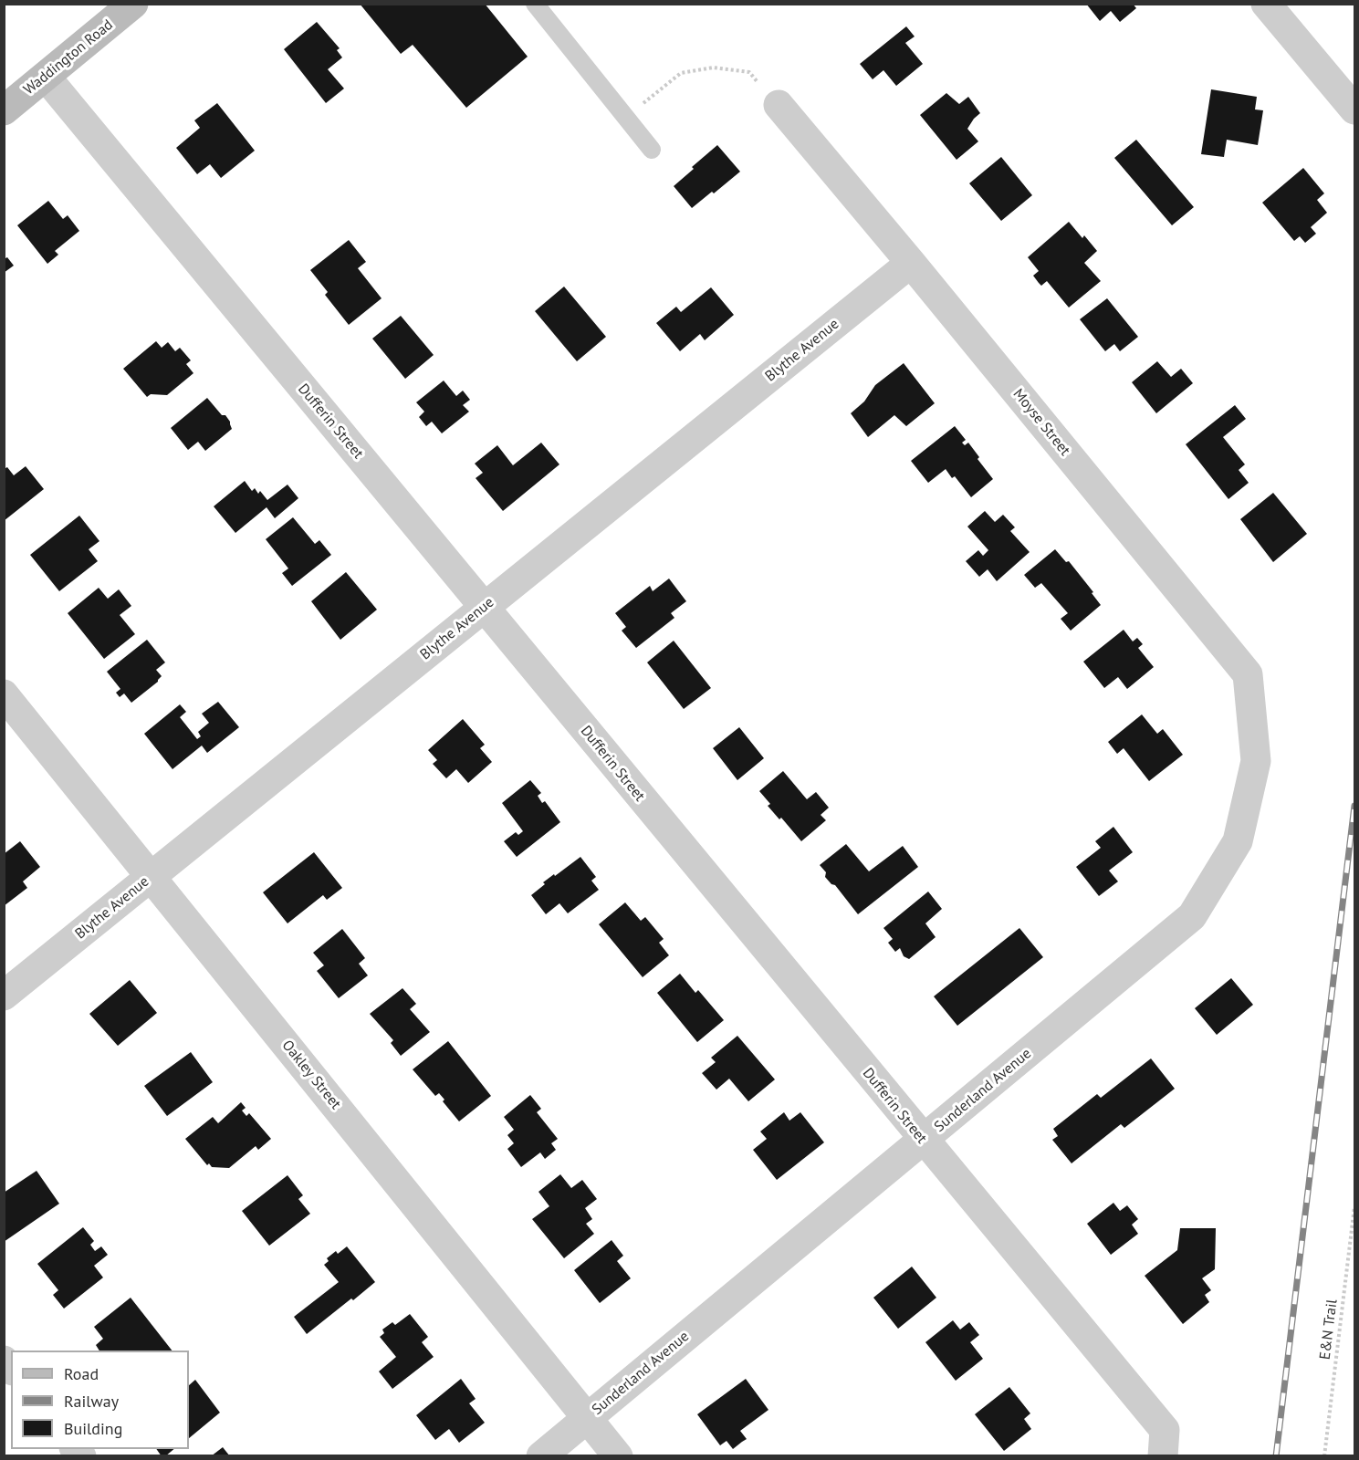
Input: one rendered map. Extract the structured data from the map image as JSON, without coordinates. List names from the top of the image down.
{
  "streets": {
    "street": [
      "Waddington Road",
      "Blythe Avenue",
      "Dufferin Street",
      "Moyse Street",
      "Oakley Street",
      "Sunderland Avenue"
    ],
    "path": ["E&N Trail"]
  },
  "crossings": [
    ["Waddington Road", "Dufferin Street"],
    ["Blythe Avenue", "Dufferin Street"],
    ["Blythe Avenue", "Moyse Street"],
    ["Blythe Avenue", "Oakley Street"],
    ["Dufferin Street", "Sunderland Avenue"],
    ["Moyse Street", "Sunderland Avenue"],
    ["Oakley Street", "Sunderland Avenue"]
  ],
  "legend": ["Road", "Railway", "Building"]
}
